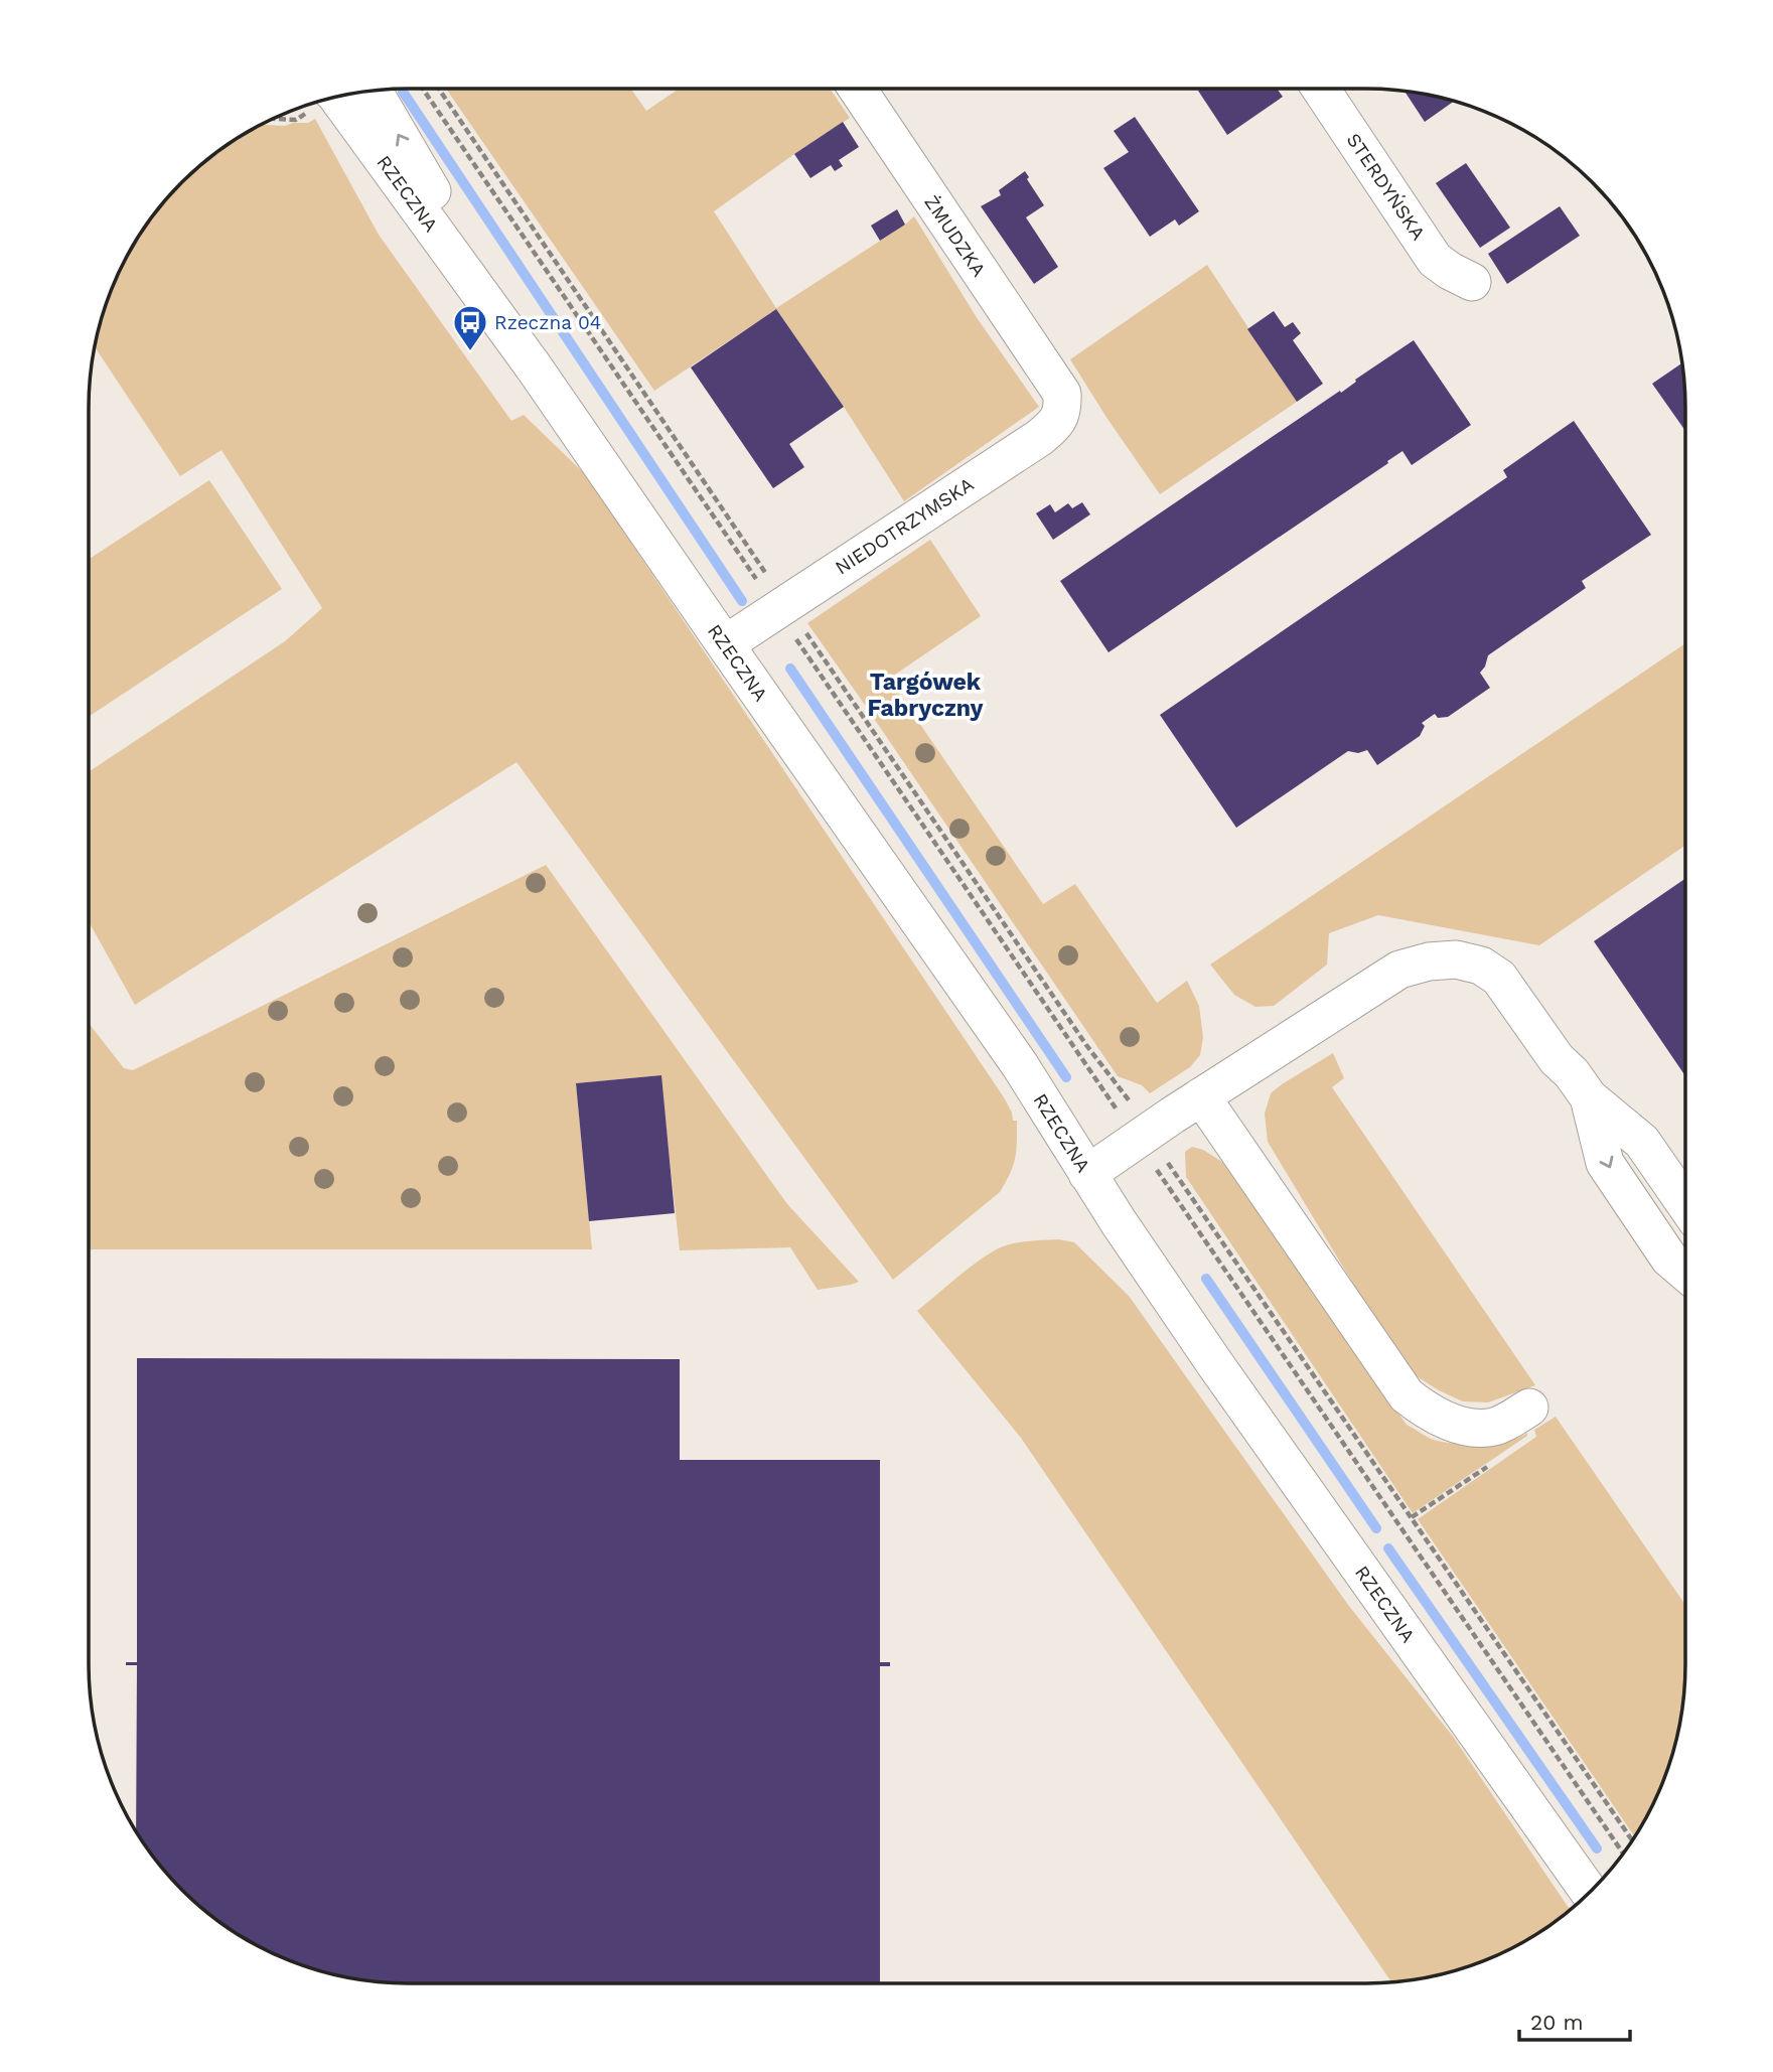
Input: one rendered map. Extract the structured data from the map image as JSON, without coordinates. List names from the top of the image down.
{
  "streets": {
    "street": [
      "STERDYŃSKA",
      "RZECZNA",
      "ŻMUDZKA",
      "NIEDOTRZYMSKA"
    ]
  },
  "crossings": [
    ["RZECZNA", "NIEDOTRZYMSKA"],
    ["ŻMUDZKA", "NIEDOTRZYMSKA"]
  ],
  "districts": ["Targówek Fabryczny"],
  "places": {
    "bus stop": ["Rzeczna 04"]
  },
  "scale_bar": "20 m"
}
